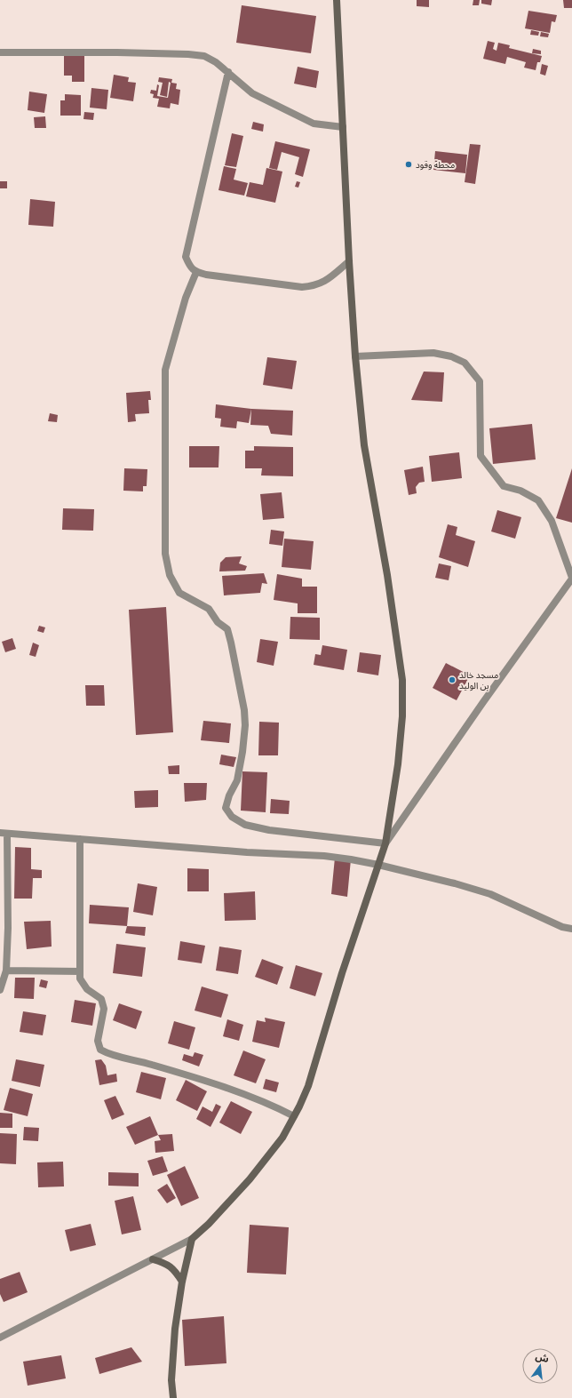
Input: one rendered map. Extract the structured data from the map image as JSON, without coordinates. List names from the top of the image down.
{
  "places": ["محطة وقود", "مسجد خالد بن الوليد"],
  "north": "top"
}
